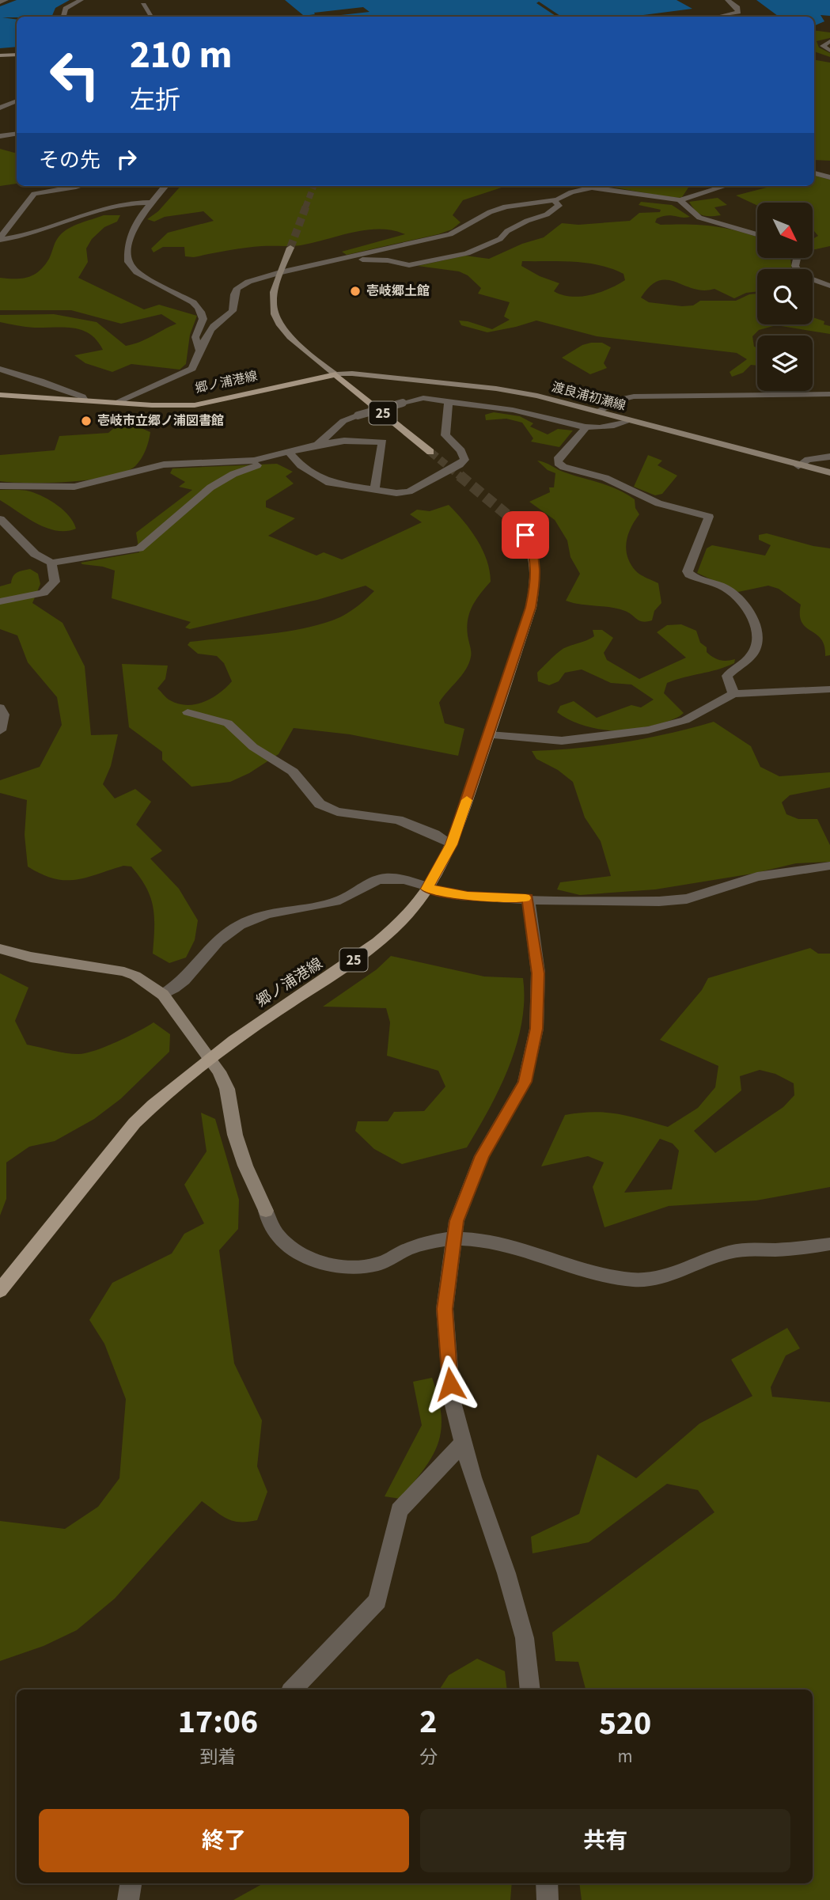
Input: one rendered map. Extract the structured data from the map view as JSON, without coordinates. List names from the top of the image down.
{
  "streets": {
    "main road": ["郷ノ浦港線", "25"],
    "street": ["渡良浦初瀬線"]
  },
  "crossings": [
    ["郷ノ浦港線", "渡良浦初瀬線"],
    ["郷ノ浦港線", "25"],
    ["渡良浦初瀬線", "25"]
  ],
  "places": ["壱岐郷土館", "壱岐市立郷ノ浦図書館"],
  "north": "bottom right",
  "page": {
    "turn": ["210 m", "左折"],
    "then": "その先",
    "eta": [
      "17:06",
      "到着",
      "2",
      "分",
      "520",
      "m"
    ],
    "buttons": ["終了", "共有"]
  }
}
